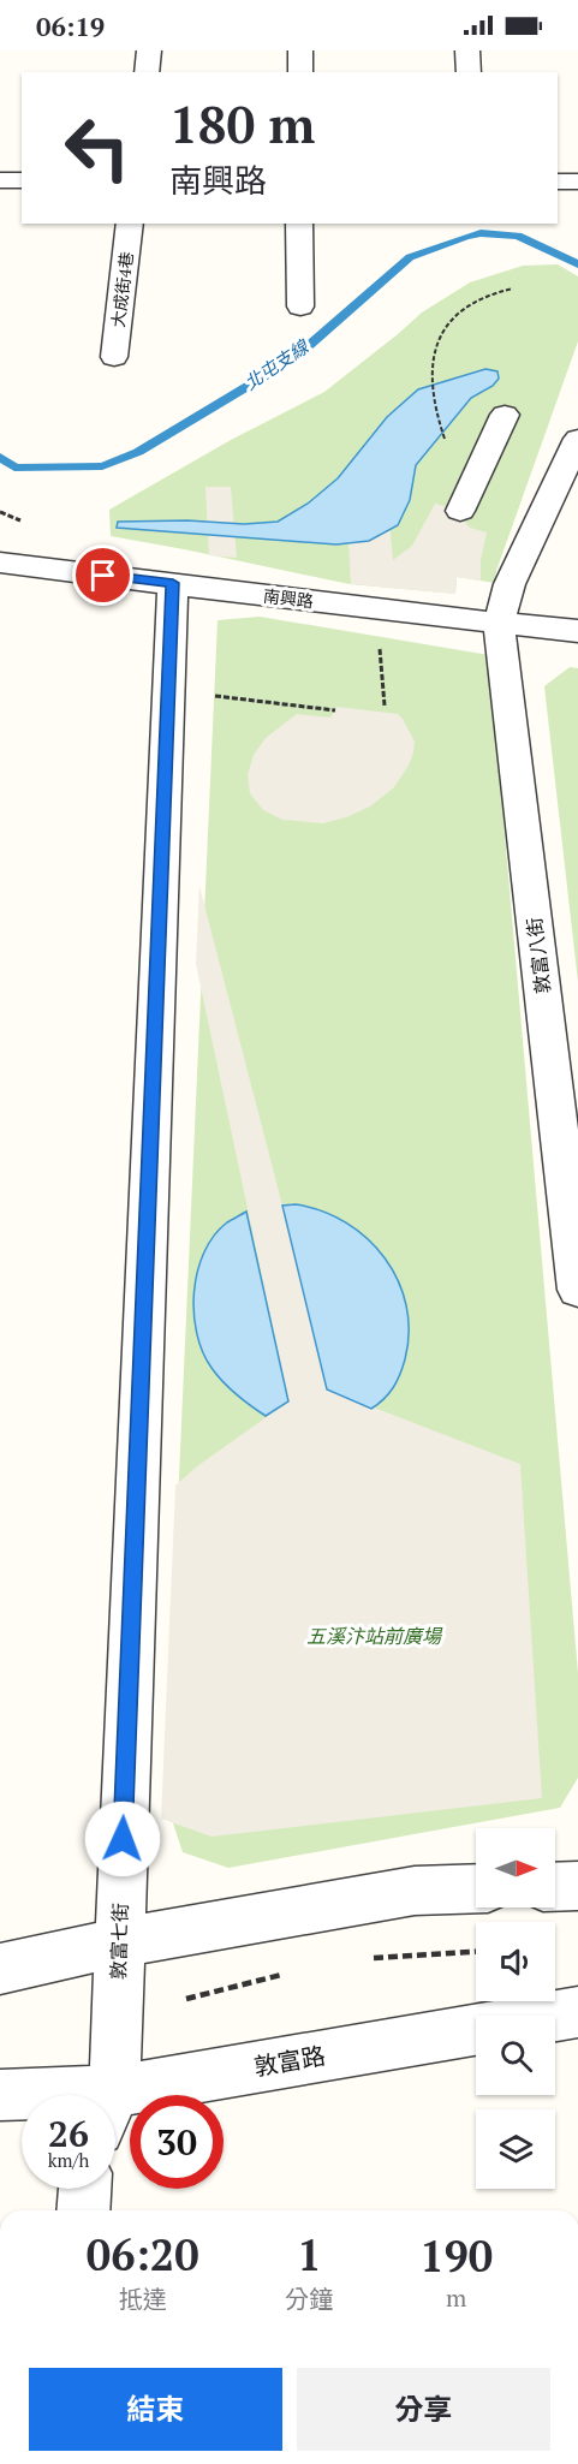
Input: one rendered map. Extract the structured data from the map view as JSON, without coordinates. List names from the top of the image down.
{
  "streets": {
    "street": [
      "大成街4巷",
      "南興路",
      "敦富八街",
      "敦富七街",
      "敦富路"
    ]
  },
  "crossings": [
    ["南興路", "敦富八街"],
    ["南興路", "敦富七街"]
  ],
  "water": ["北屯支線"],
  "parks": ["五溪汴站前廣場"],
  "north": "right",
  "page": {
    "status": "06:19",
    "turn": ["180 m", "南興路"],
    "speed": "26 km/h",
    "limit": "30",
    "eta": [
      "06:20",
      "抵達",
      "1",
      "分鐘",
      "190",
      "m"
    ],
    "buttons": ["結束", "分享"]
  }
}
